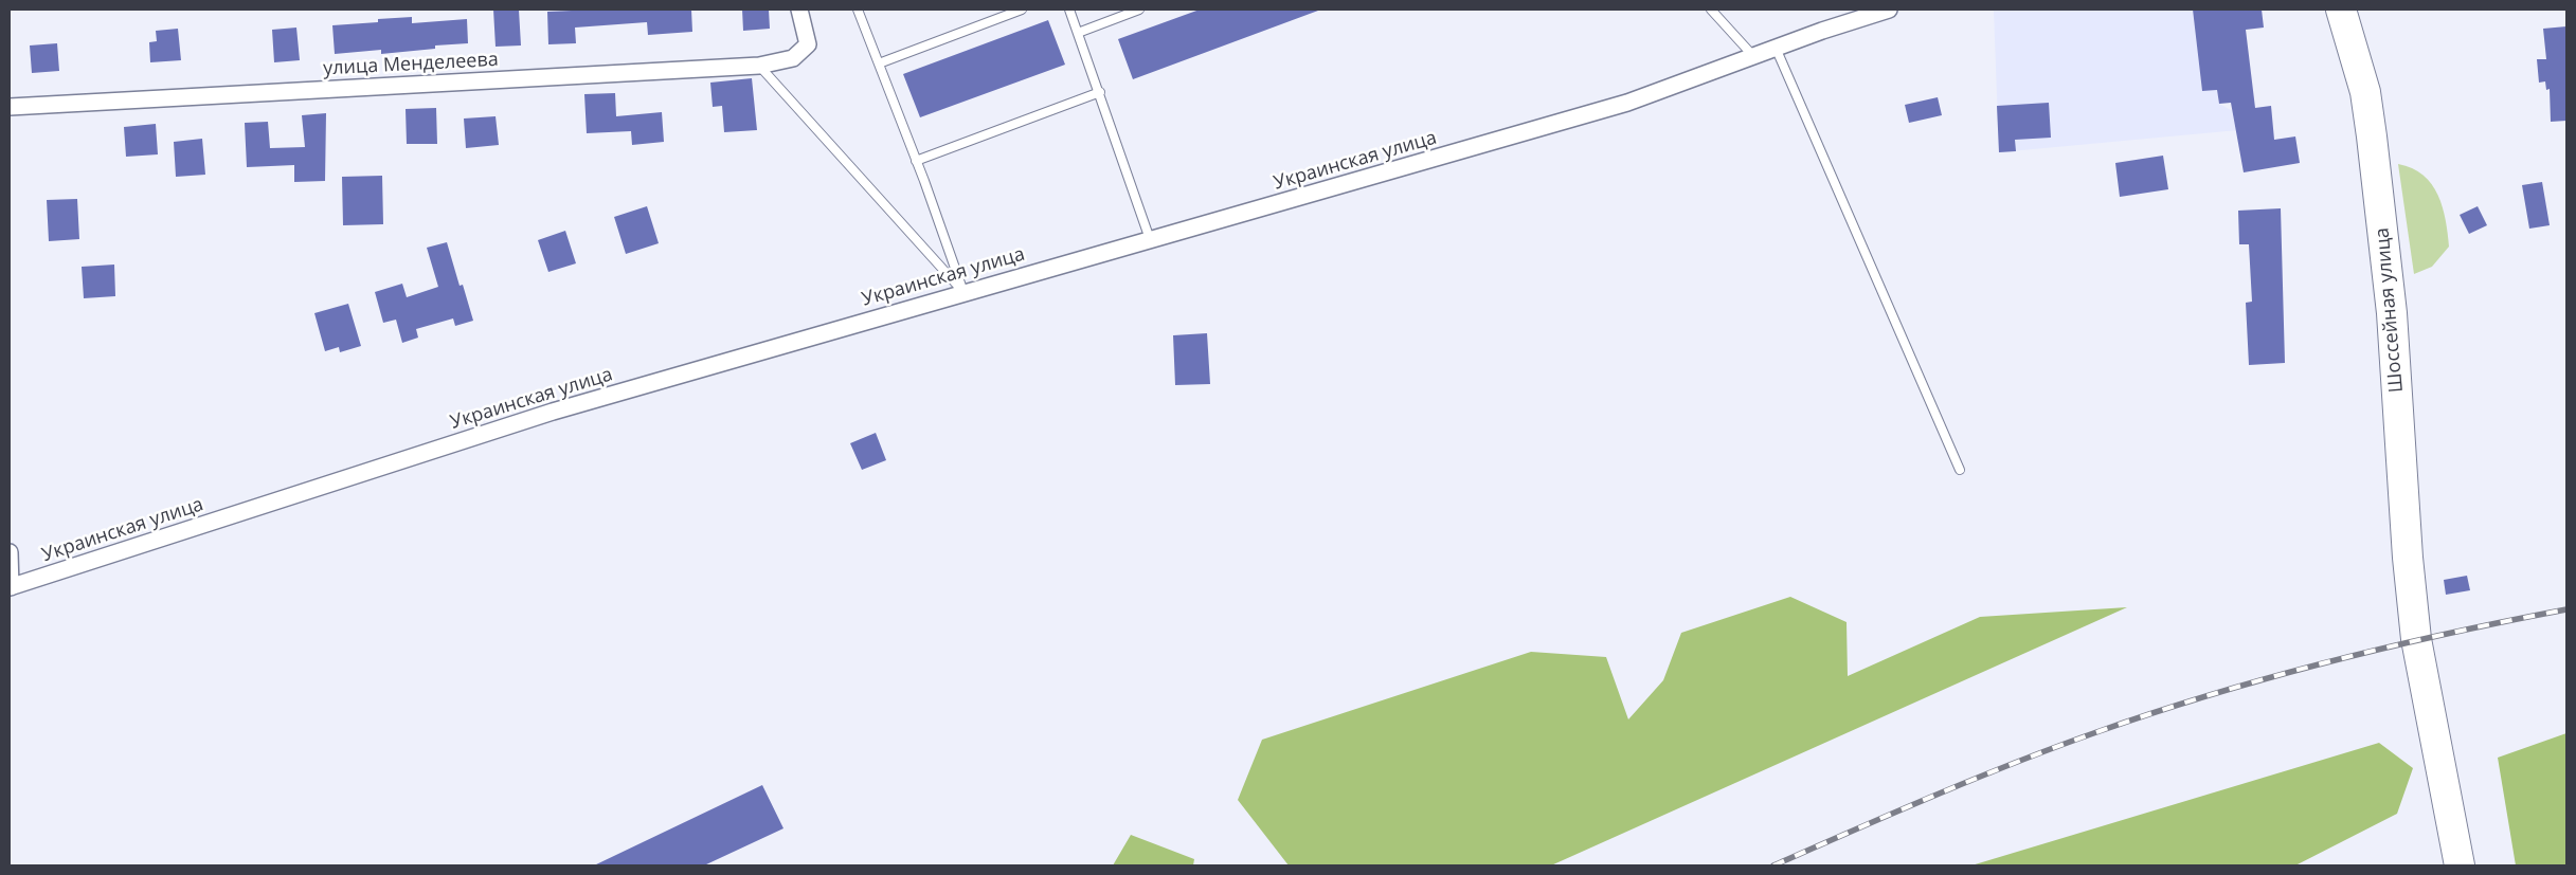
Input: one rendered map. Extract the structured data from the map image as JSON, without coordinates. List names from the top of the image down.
{
  "streets": {
    "highway": ["Шоссейная улица"],
    "street": ["улица Менделеева", "Украинская улица"]
  }
}
